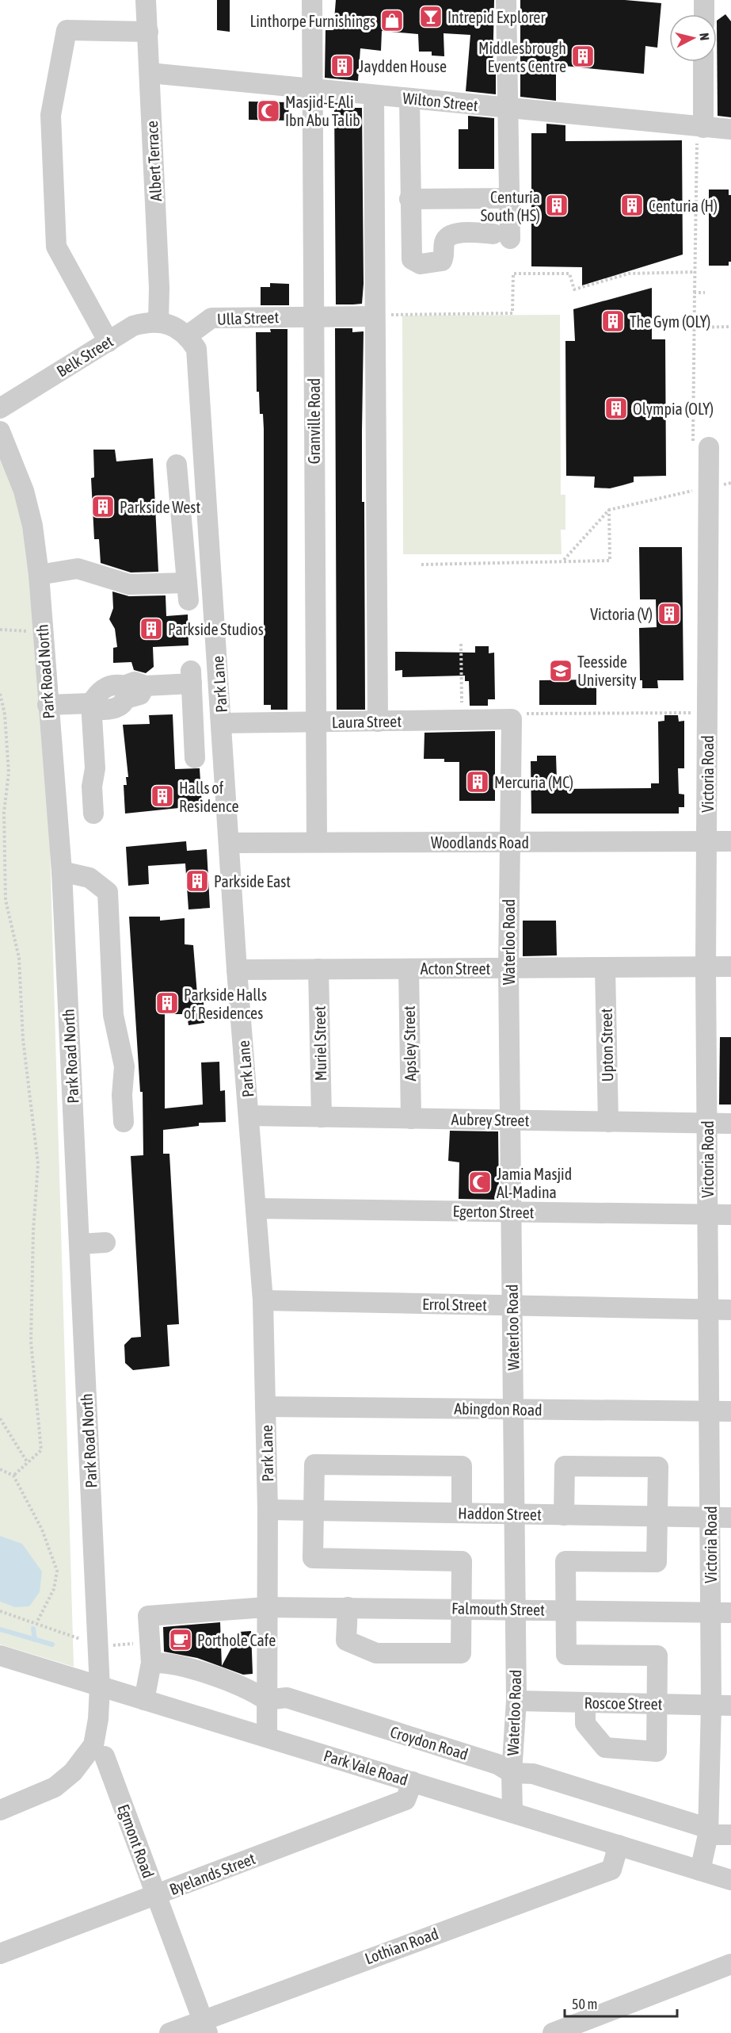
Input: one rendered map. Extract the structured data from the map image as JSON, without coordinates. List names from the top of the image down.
{
  "streets": {
    "street": [
      "Wilton Street",
      "Albert Terrace",
      "Ulla Street",
      "Belk Street",
      "Granville Road",
      "Park Road North",
      "Park Lane",
      "Laura Street",
      "Victoria Road",
      "Woodlands Road",
      "Waterloo Road",
      "Acton Street",
      "Muriel Street",
      "Apsley Street",
      "Upton Street",
      "Aubrey Street",
      "Egerton Street",
      "Errol Street",
      "Abingdon Road",
      "Haddon Street",
      "Falmouth Street",
      "Roscoe Street",
      "Croydon Road",
      "Park Vale Road",
      "Egmont Road",
      "Byelands Street",
      "Lothian Road"
    ]
  },
  "crossings": [
    ["Wilton Street", "Albert Terrace"],
    ["Wilton Street", "Granville Road"],
    ["Albert Terrace", "Ulla Street"],
    ["Albert Terrace", "Belk Street"],
    ["Albert Terrace", "Park Lane"],
    ["Ulla Street", "Belk Street"],
    ["Ulla Street", "Granville Road"],
    ["Ulla Street", "Park Lane"],
    ["Belk Street", "Park Lane"],
    ["Granville Road", "Laura Street"],
    ["Granville Road", "Woodlands Road"],
    ["Park Road North", "Park Vale Road"],
    ["Park Lane", "Laura Street"],
    ["Park Lane", "Woodlands Road"],
    ["Park Lane", "Acton Street"],
    ["Park Lane", "Aubrey Street"],
    ["Park Lane", "Egerton Street"],
    ["Park Lane", "Errol Street"],
    ["Park Lane", "Abingdon Road"],
    ["Park Lane", "Haddon Street"],
    ["Park Lane", "Falmouth Street"],
    ["Park Lane", "Croydon Road"],
    ["Park Lane", "Park Vale Road"],
    ["Laura Street", "Waterloo Road"],
    ["Victoria Road", "Woodlands Road"],
    ["Victoria Road", "Acton Street"],
    ["Victoria Road", "Aubrey Street"],
    ["Victoria Road", "Egerton Street"],
    ["Victoria Road", "Errol Street"],
    ["Victoria Road", "Abingdon Road"],
    ["Victoria Road", "Haddon Street"],
    ["Victoria Road", "Falmouth Street"],
    ["Victoria Road", "Roscoe Street"],
    ["Victoria Road", "Croydon Road"],
    ["Victoria Road", "Park Vale Road"],
    ["Woodlands Road", "Waterloo Road"],
    ["Waterloo Road", "Acton Street"],
    ["Waterloo Road", "Aubrey Street"],
    ["Waterloo Road", "Egerton Street"],
    ["Waterloo Road", "Errol Street"],
    ["Waterloo Road", "Abingdon Road"],
    ["Waterloo Road", "Haddon Street"],
    ["Waterloo Road", "Falmouth Street"],
    ["Waterloo Road", "Roscoe Street"],
    ["Waterloo Road", "Croydon Road"],
    ["Waterloo Road", "Park Vale Road"],
    ["Acton Street", "Muriel Street"],
    ["Acton Street", "Apsley Street"],
    ["Acton Street", "Upton Street"],
    ["Muriel Street", "Aubrey Street"],
    ["Apsley Street", "Aubrey Street"],
    ["Upton Street", "Aubrey Street"],
    ["Park Vale Road", "Byelands Street"],
    ["Park Vale Road", "Lothian Road"],
    ["Egmont Road", "Byelands Street"],
    ["Egmont Road", "Lothian Road"]
  ],
  "places": {
    "bar": ["Intrepid Explorer"],
    "shop": ["Linthorpe Furnishings"],
    "building": [
      "Middlesbrough Events Centre",
      "Jaydden House",
      "Centuria South (HS)",
      "Centuria (H)",
      "The Gym (OLY)",
      "Olympia (OLY)",
      "Parkside West",
      "Victoria (V)",
      "Parkside Studios",
      "Mercuria (MC)",
      "Halls of Residence",
      "Parkside East",
      "Parkside Halls of Residences"
    ],
    "mosque": ["Masjid-E-Ali Ibn Abu Talib", "Jamia Masjid Al-Madina"],
    "school or university": ["Teesside University"],
    "cafe": ["Porthole Cafe"]
  },
  "scale_bar": "50 m",
  "north": "right"
}
